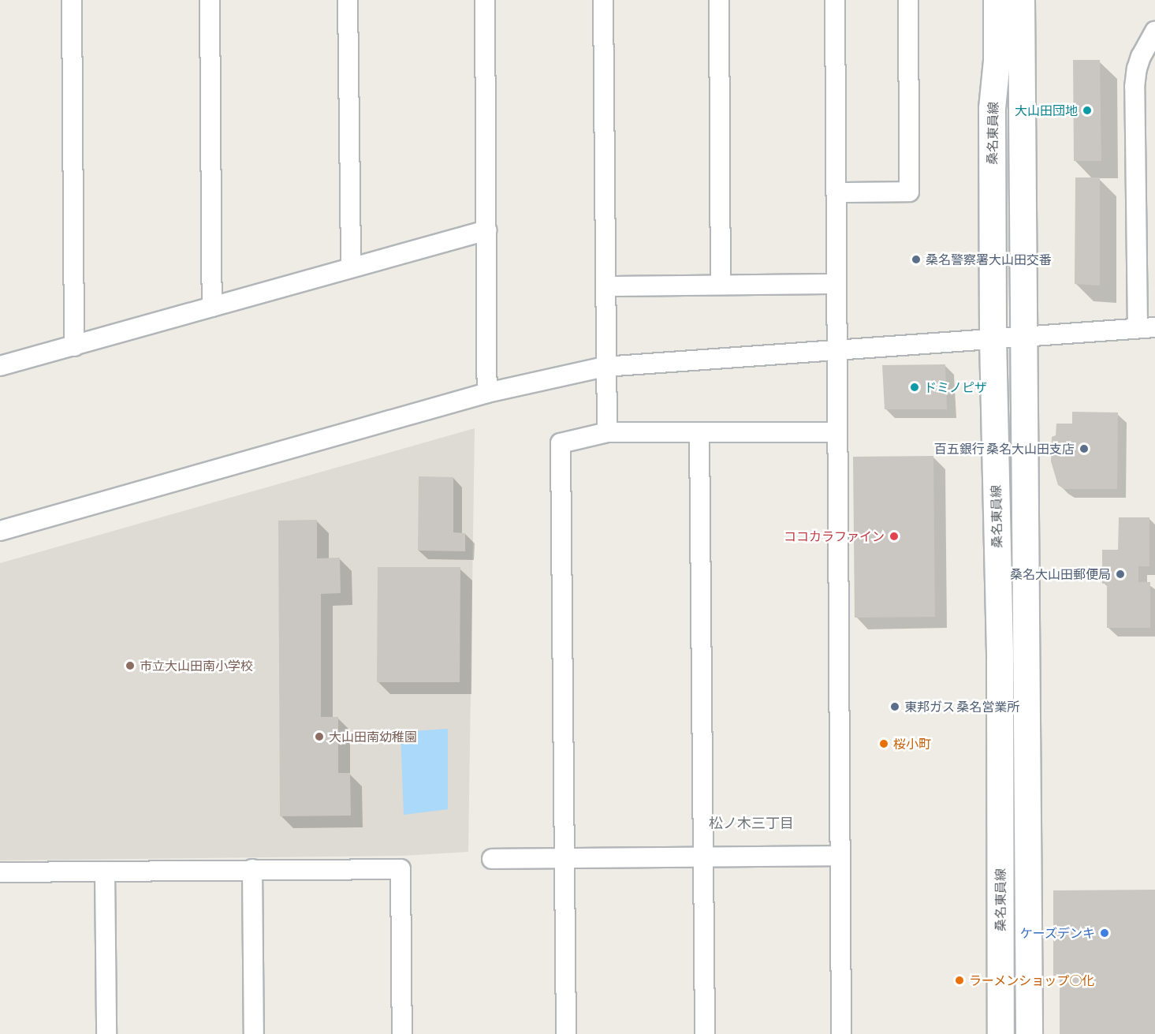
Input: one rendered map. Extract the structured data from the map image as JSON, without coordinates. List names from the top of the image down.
{
  "streets": {
    "main road": ["桑名東員線"]
  },
  "districts": ["松ノ木三丁目"],
  "places": [
    "大山田団地",
    "桑名警察署大山田交番",
    "ドミノピザ",
    "百五銀行 桑名大山田支店",
    "ココカラファイン",
    "桑名大山田郵便局",
    "市立大山田南小学校",
    "東邦ガス 桑名営業所",
    "大山田南幼稚園",
    "桜小町",
    "ケーズデンキ",
    "ラーメンショップ○化"
  ]
}
